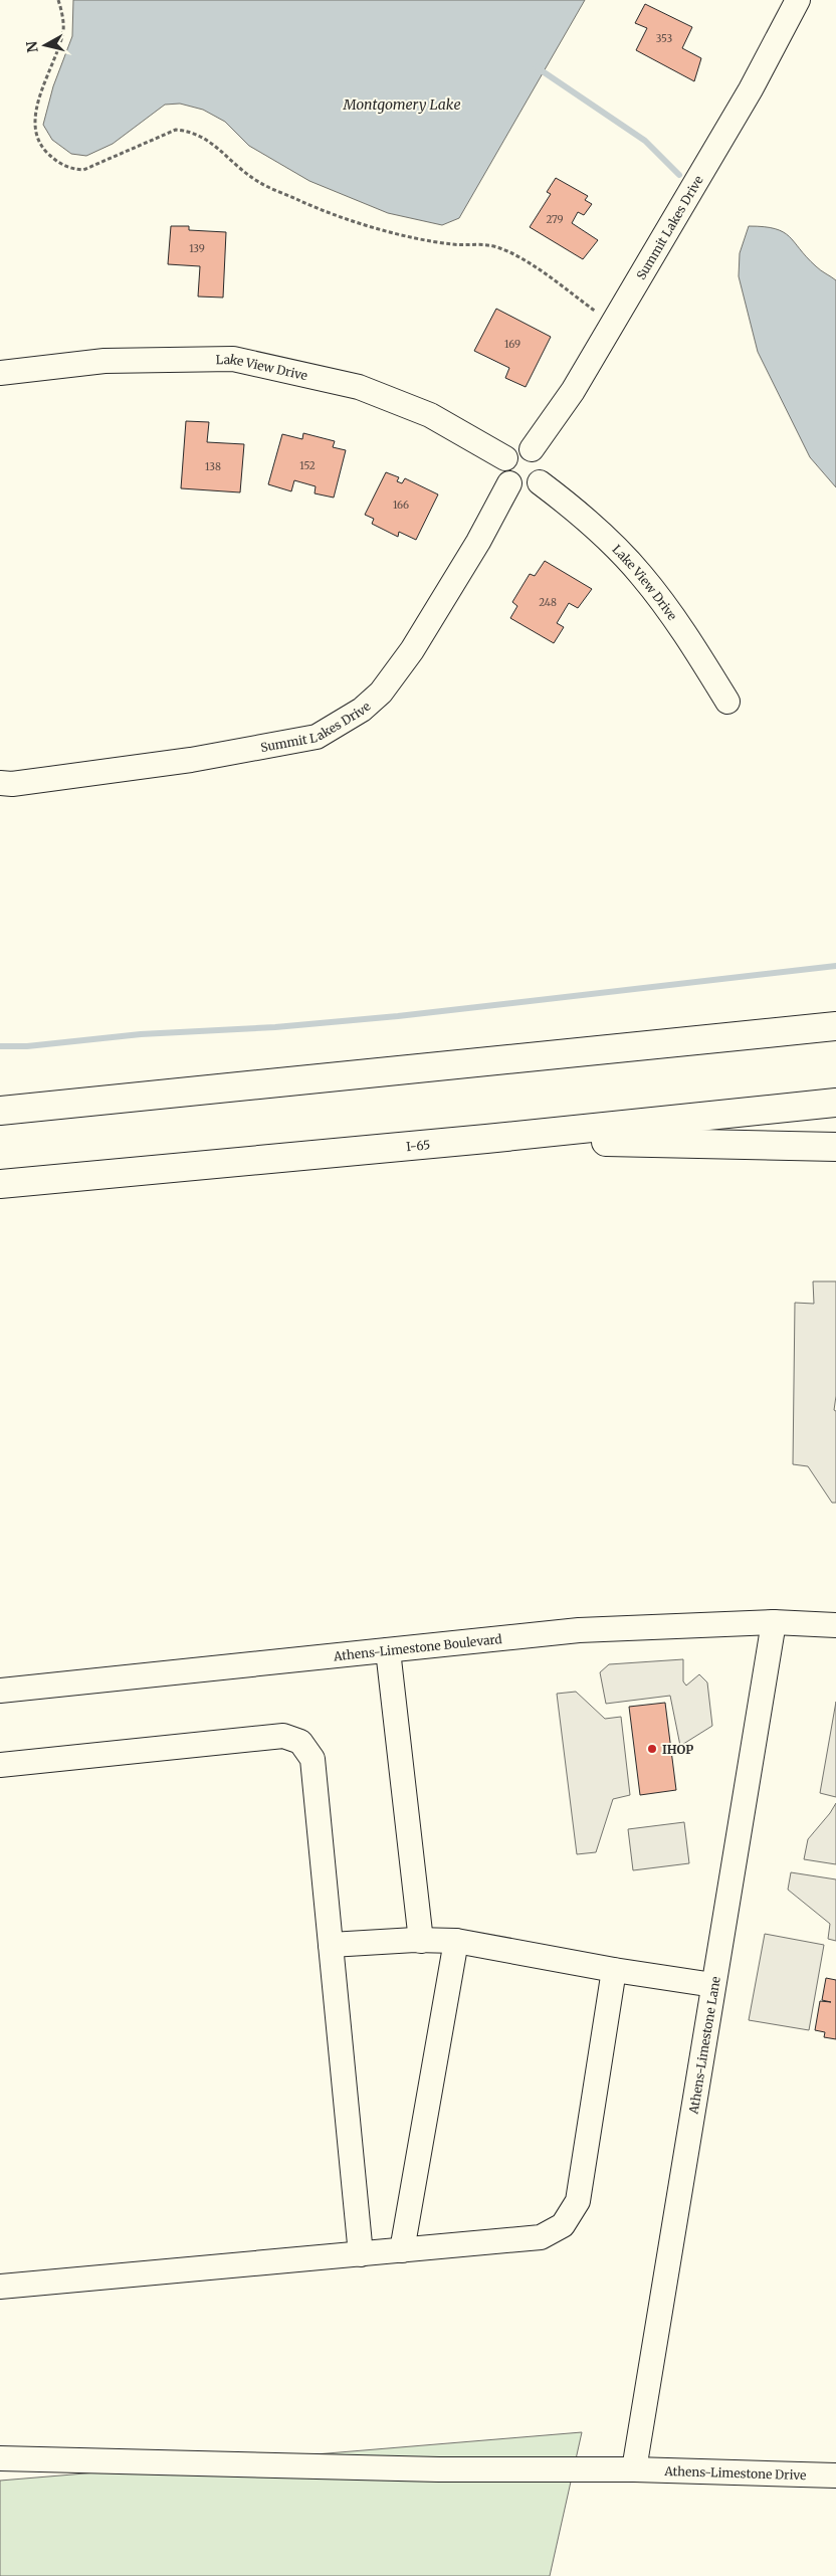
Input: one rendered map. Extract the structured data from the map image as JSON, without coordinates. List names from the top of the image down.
{
  "streets": {
    "highway": ["I-65"],
    "street": [
      "Summit Lakes Drive",
      "Lake View Drive",
      "Athens-Limestone Boulevard",
      "Athens-Limestone Lane",
      "Athens-Limestone Drive"
    ]
  },
  "crossings": [
    ["Summit Lakes Drive", "Lake View Drive"],
    ["Athens-Limestone Boulevard", "Athens-Limestone Lane"],
    ["Athens-Limestone Lane", "Athens-Limestone Drive"]
  ],
  "water": ["Montgomery Lake"],
  "places": ["IHOP"],
  "house_numbers": [
    "353",
    "279",
    "139",
    "169",
    "152",
    "138",
    "166",
    "248"
  ],
  "north": "left"
}
